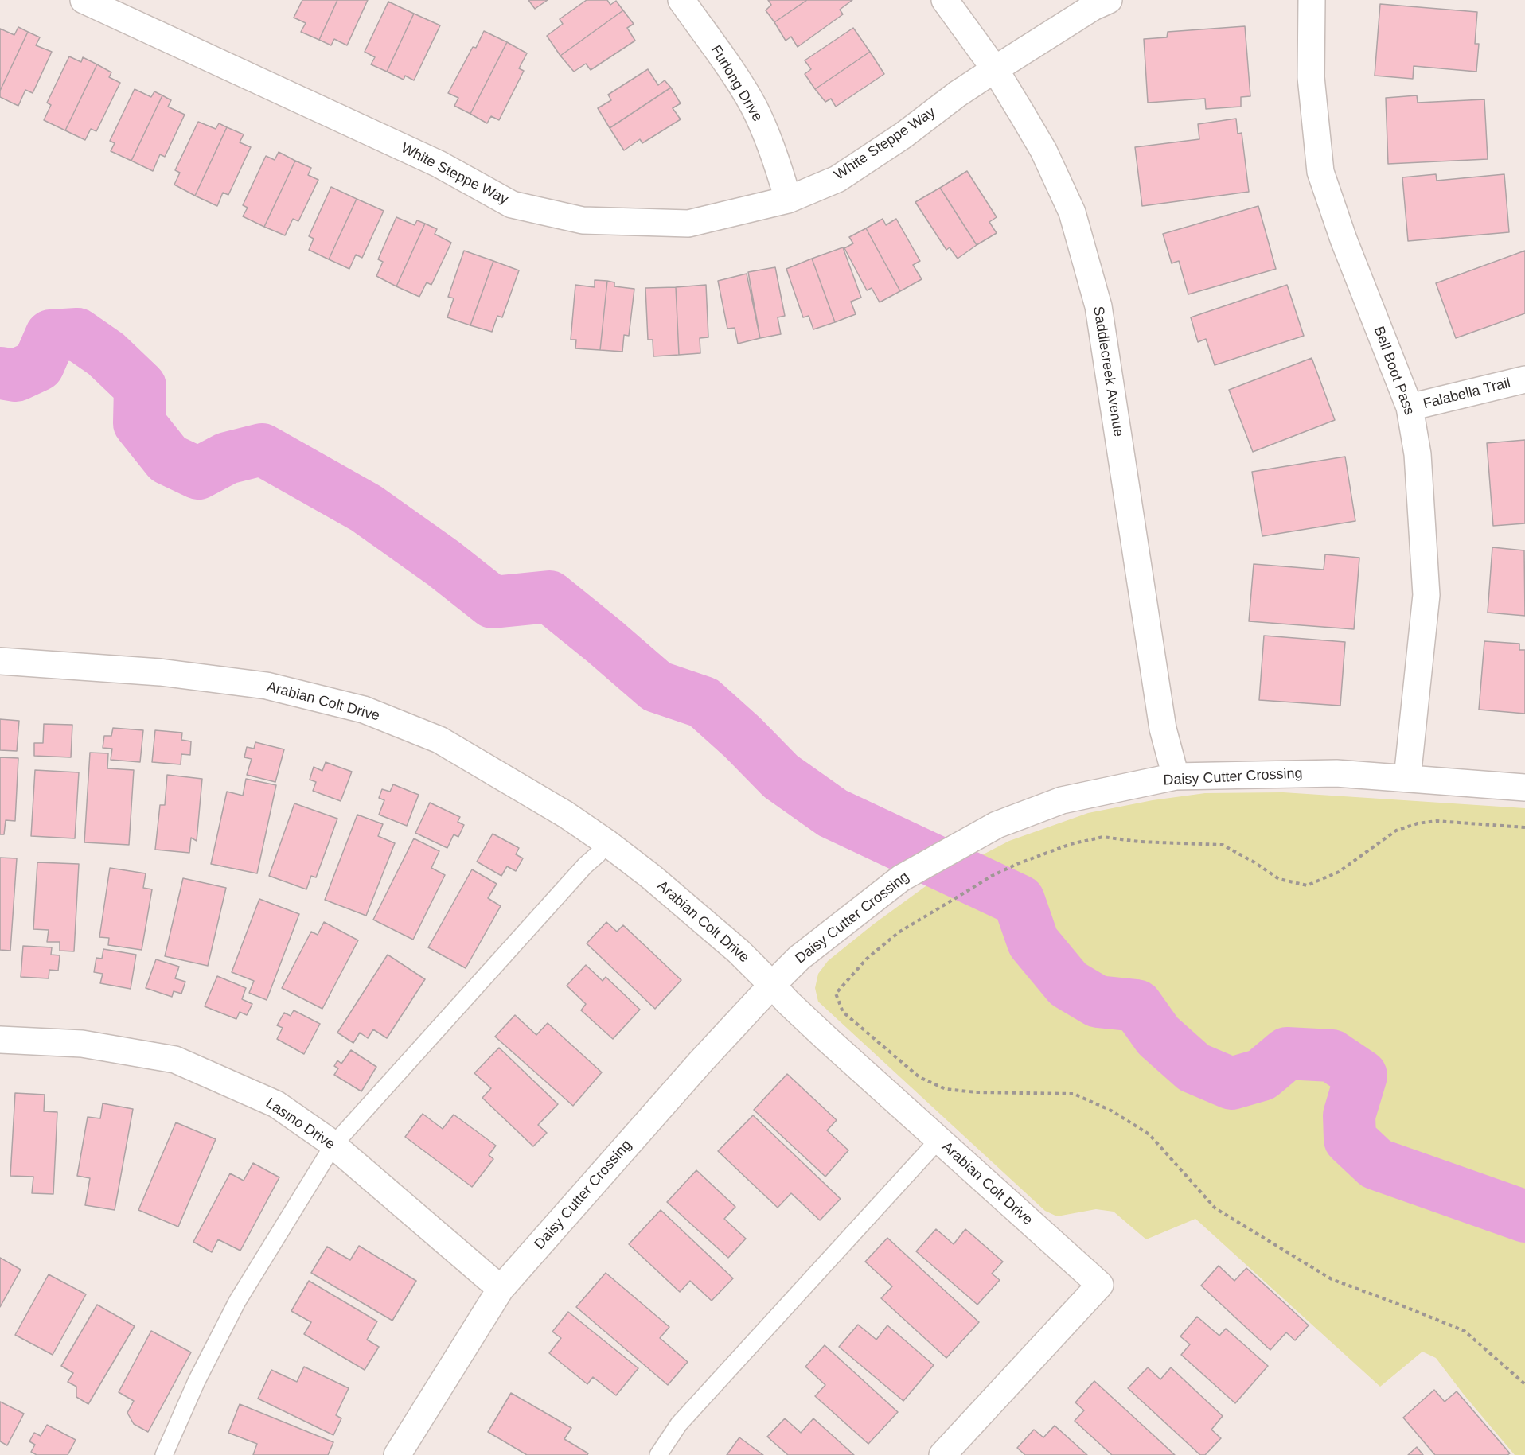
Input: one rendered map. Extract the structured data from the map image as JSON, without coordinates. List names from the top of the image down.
{
  "streets": {
    "street": [
      "Furlong Drive",
      "White Steppe Way",
      "Bell Boot Pass",
      "Saddlecreek Avenue",
      "Falabella Trail",
      "Arabian Colt Drive",
      "Daisy Cutter Crossing",
      "Lasino Drive"
    ]
  },
  "crossings": [
    ["Furlong Drive", "White Steppe Way"],
    ["White Steppe Way", "Saddlecreek Avenue"],
    ["Bell Boot Pass", "Falabella Trail"],
    ["Bell Boot Pass", "Daisy Cutter Crossing"],
    ["Saddlecreek Avenue", "Daisy Cutter Crossing"],
    ["Arabian Colt Drive", "Daisy Cutter Crossing"],
    ["Daisy Cutter Crossing", "Lasino Drive"]
  ]
}
